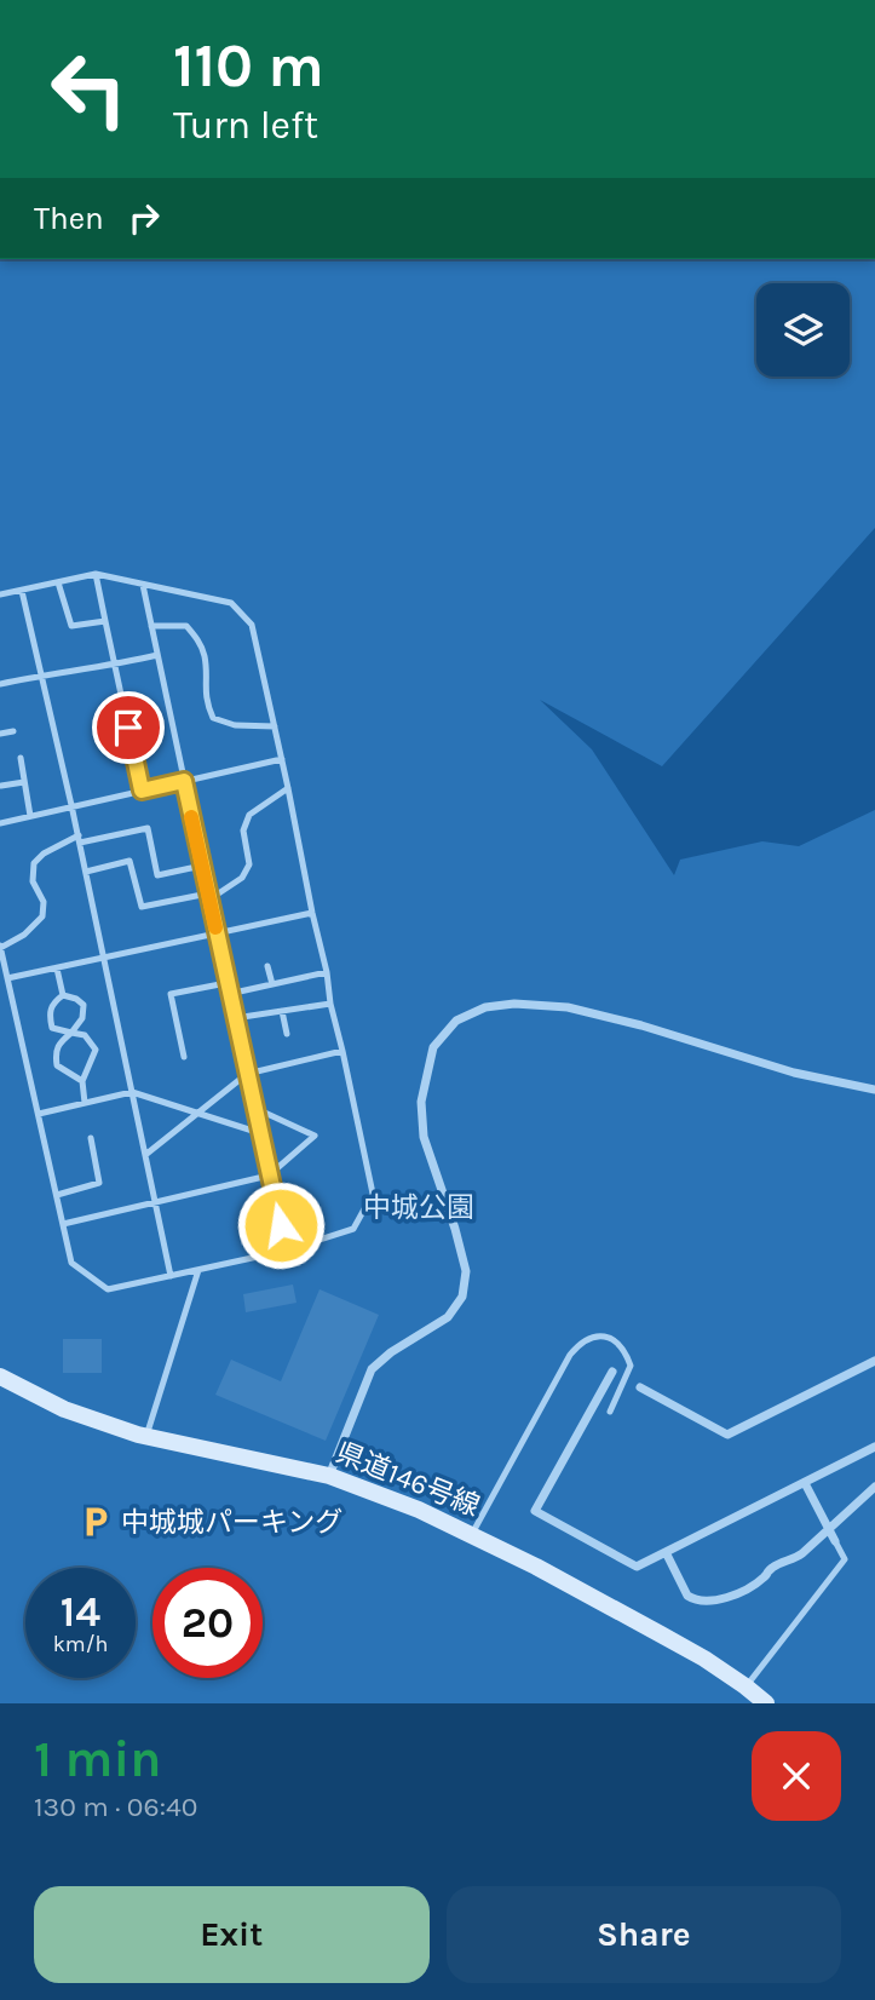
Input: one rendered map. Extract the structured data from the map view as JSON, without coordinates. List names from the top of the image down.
{
  "streets": {
    "main road": ["県道146号線"]
  },
  "parks": ["中城公園"],
  "places": {
    "parking": ["中城城パーキング"]
  },
  "page": {
    "turn": ["110 m", "Turn left"],
    "then": "Then",
    "speed": "14 km/h",
    "limit": "20",
    "heading": ["1 min", "130 m · 06:40"],
    "buttons": ["Exit", "Share"]
  }
}
